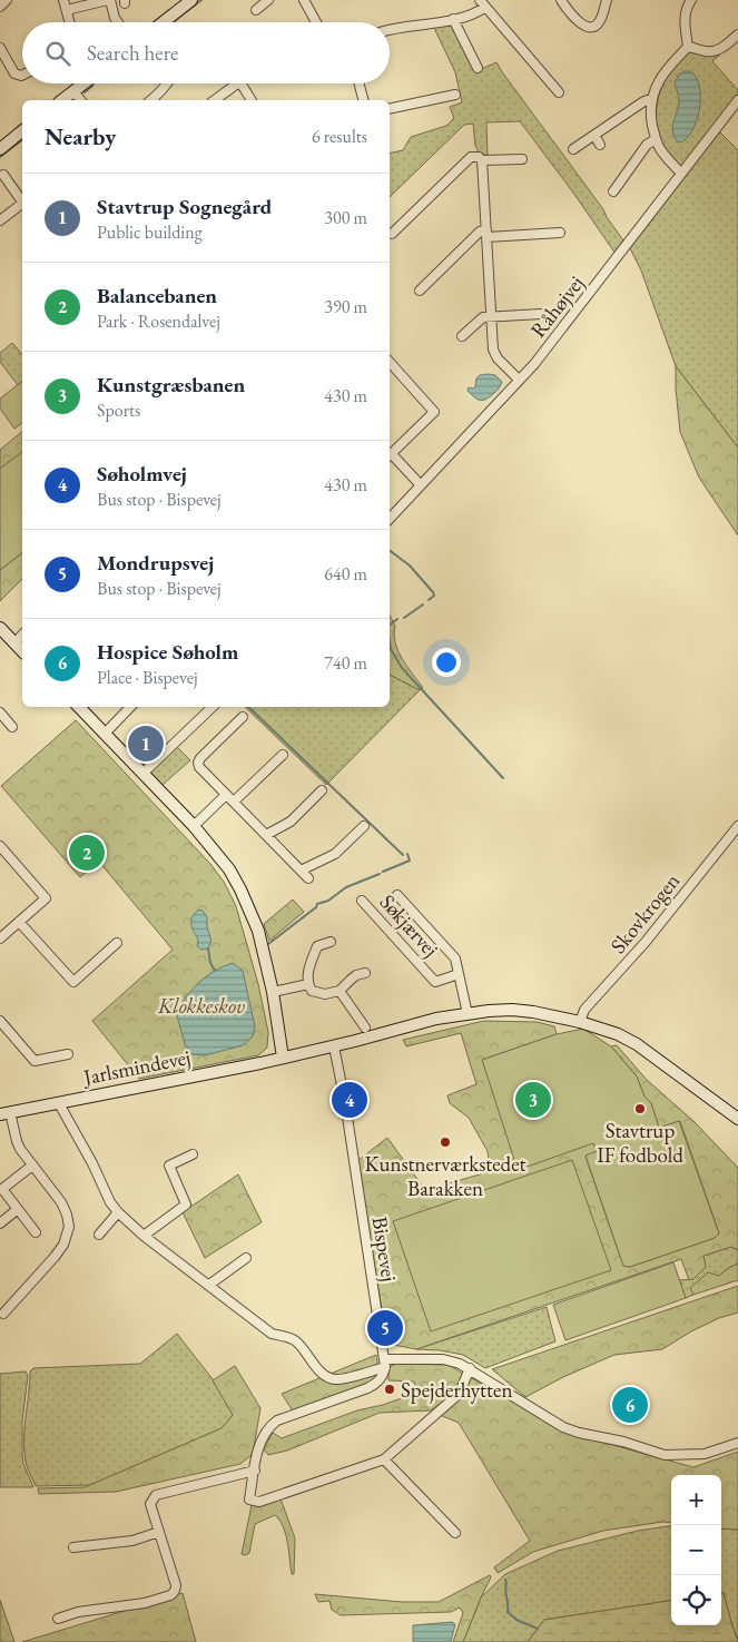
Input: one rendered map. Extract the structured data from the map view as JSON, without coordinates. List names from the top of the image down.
{
  "streets": {
    "street": [
      "Råhøjvej",
      "Skovkrogen",
      "Søkjærvej",
      "Jarlsmindevej",
      "Bispevej"
    ]
  },
  "crossings": [
    ["Skovkrogen", "Jarlsmindevej"],
    ["Søkjærvej", "Jarlsmindevej"],
    ["Jarlsmindevej", "Bispevej"]
  ],
  "parks": ["Klokkeskov"],
  "places": ["Stavtrup IF fodbold", "Kunstnerværkstedet Barakken", "Spejderhytten"],
  "page": {
    "search": "Search here",
    "heading": ["Nearby", "6 results"],
    "list": [
      {
        "mark": "1",
        "name": "Stavtrup Sognegård",
        "note": "Public building",
        "value": "300 m"
      },
      {
        "mark": "2",
        "name": "Balancebanen",
        "note": "Park · Rosendalvej",
        "value": "390 m"
      },
      {
        "mark": "3",
        "name": "Kunstgræsbanen",
        "note": "Sports",
        "value": "430 m"
      },
      {
        "mark": "4",
        "name": "Søholmvej",
        "note": "Bus stop · Bispevej",
        "value": "430 m"
      },
      {
        "mark": "5",
        "name": "Mondrupsvej",
        "note": "Bus stop · Bispevej",
        "value": "640 m"
      },
      {
        "mark": "6",
        "name": "Hospice Søholm",
        "note": "Place · Bispevej",
        "value": "740 m"
      }
    ],
    "pins": [
      "1",
      "2",
      "3",
      "4",
      "5",
      "6"
    ],
    "map_buttons": ["+", "−"]
  }
}
